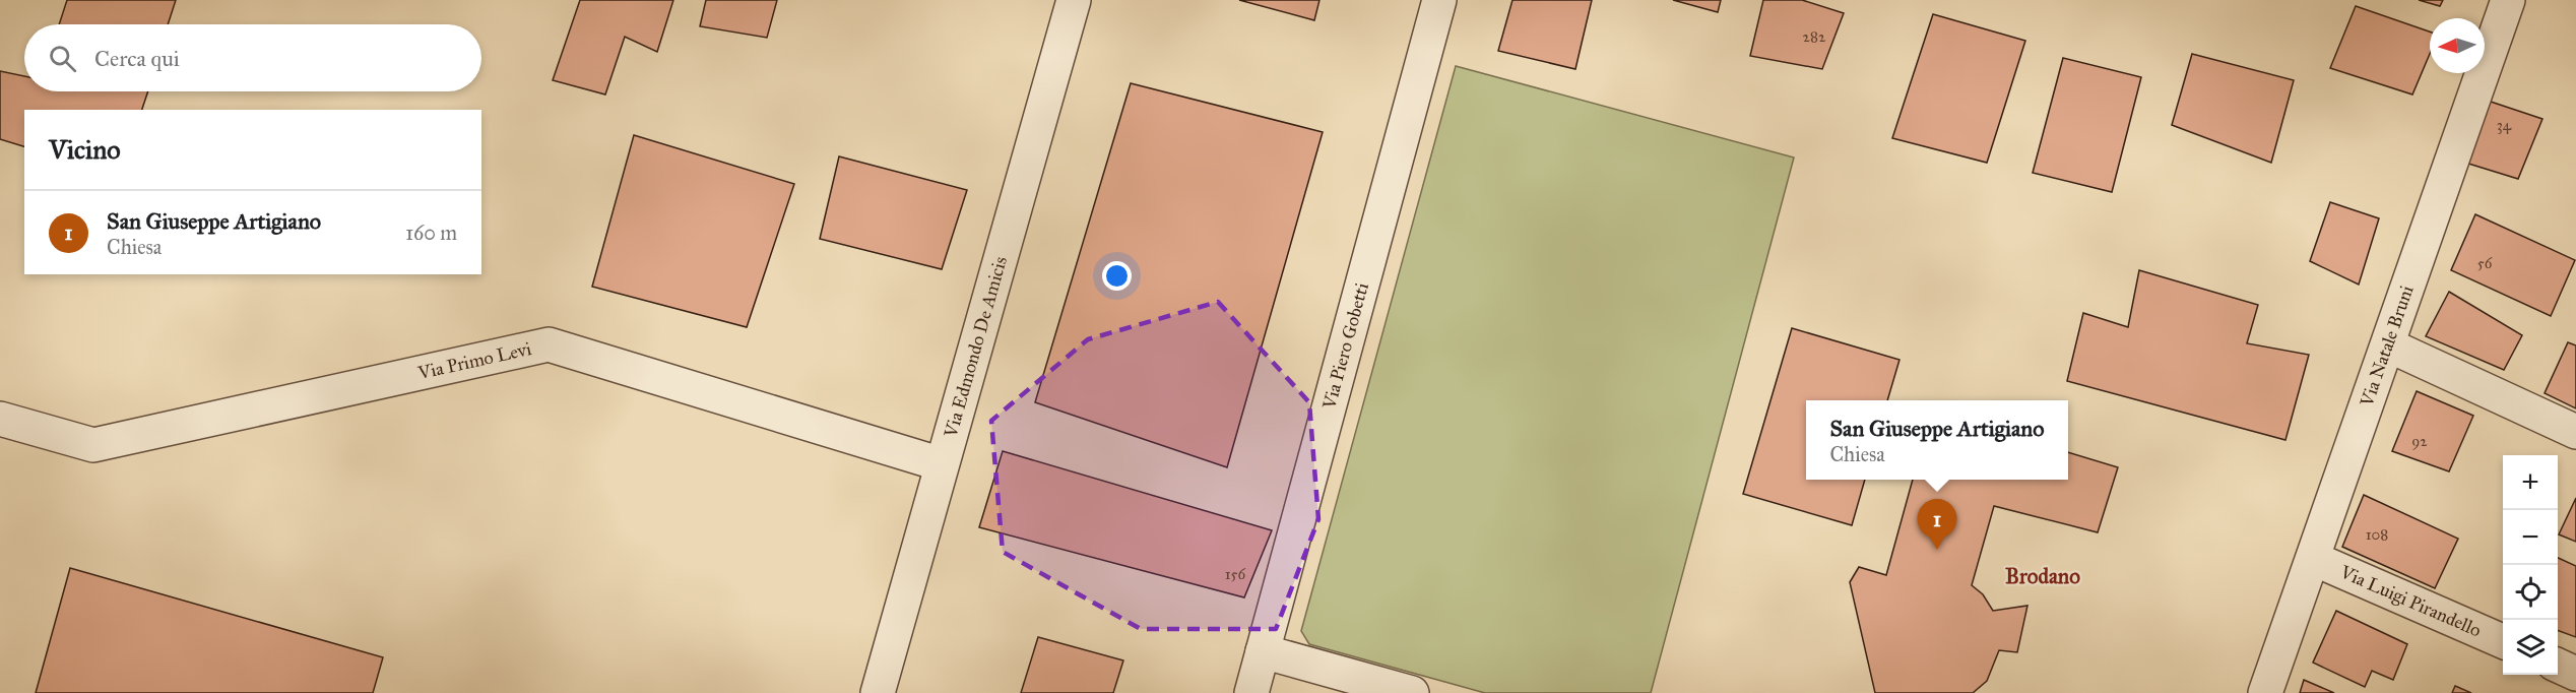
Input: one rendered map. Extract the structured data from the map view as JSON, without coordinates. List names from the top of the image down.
{
  "streets": {
    "street": [
      "Via Edmondo De Amicis",
      "Via Piero Gobetti",
      "Via Natale Bruni",
      "Via Primo Levi",
      "Via Luigi Pirandello"
    ]
  },
  "crossings": [
    ["Via Edmondo De Amicis", "Via Primo Levi"],
    ["Via Natale Bruni", "Via Luigi Pirandello"]
  ],
  "districts": ["Brodano"],
  "house_numbers": [
    "282",
    "34",
    "56",
    "92",
    "108",
    "156"
  ],
  "north": "left",
  "page": {
    "search": "Cerca qui",
    "heading": "Vicino",
    "list": [
      {
        "mark": "1",
        "name": "San Giuseppe Artigiano",
        "note": "Chiesa",
        "value": "160 m"
      }
    ],
    "popup": ["San Giuseppe Artigiano", "Chiesa"],
    "map_buttons": ["+", "−"],
    "pins": "1"
  }
}
